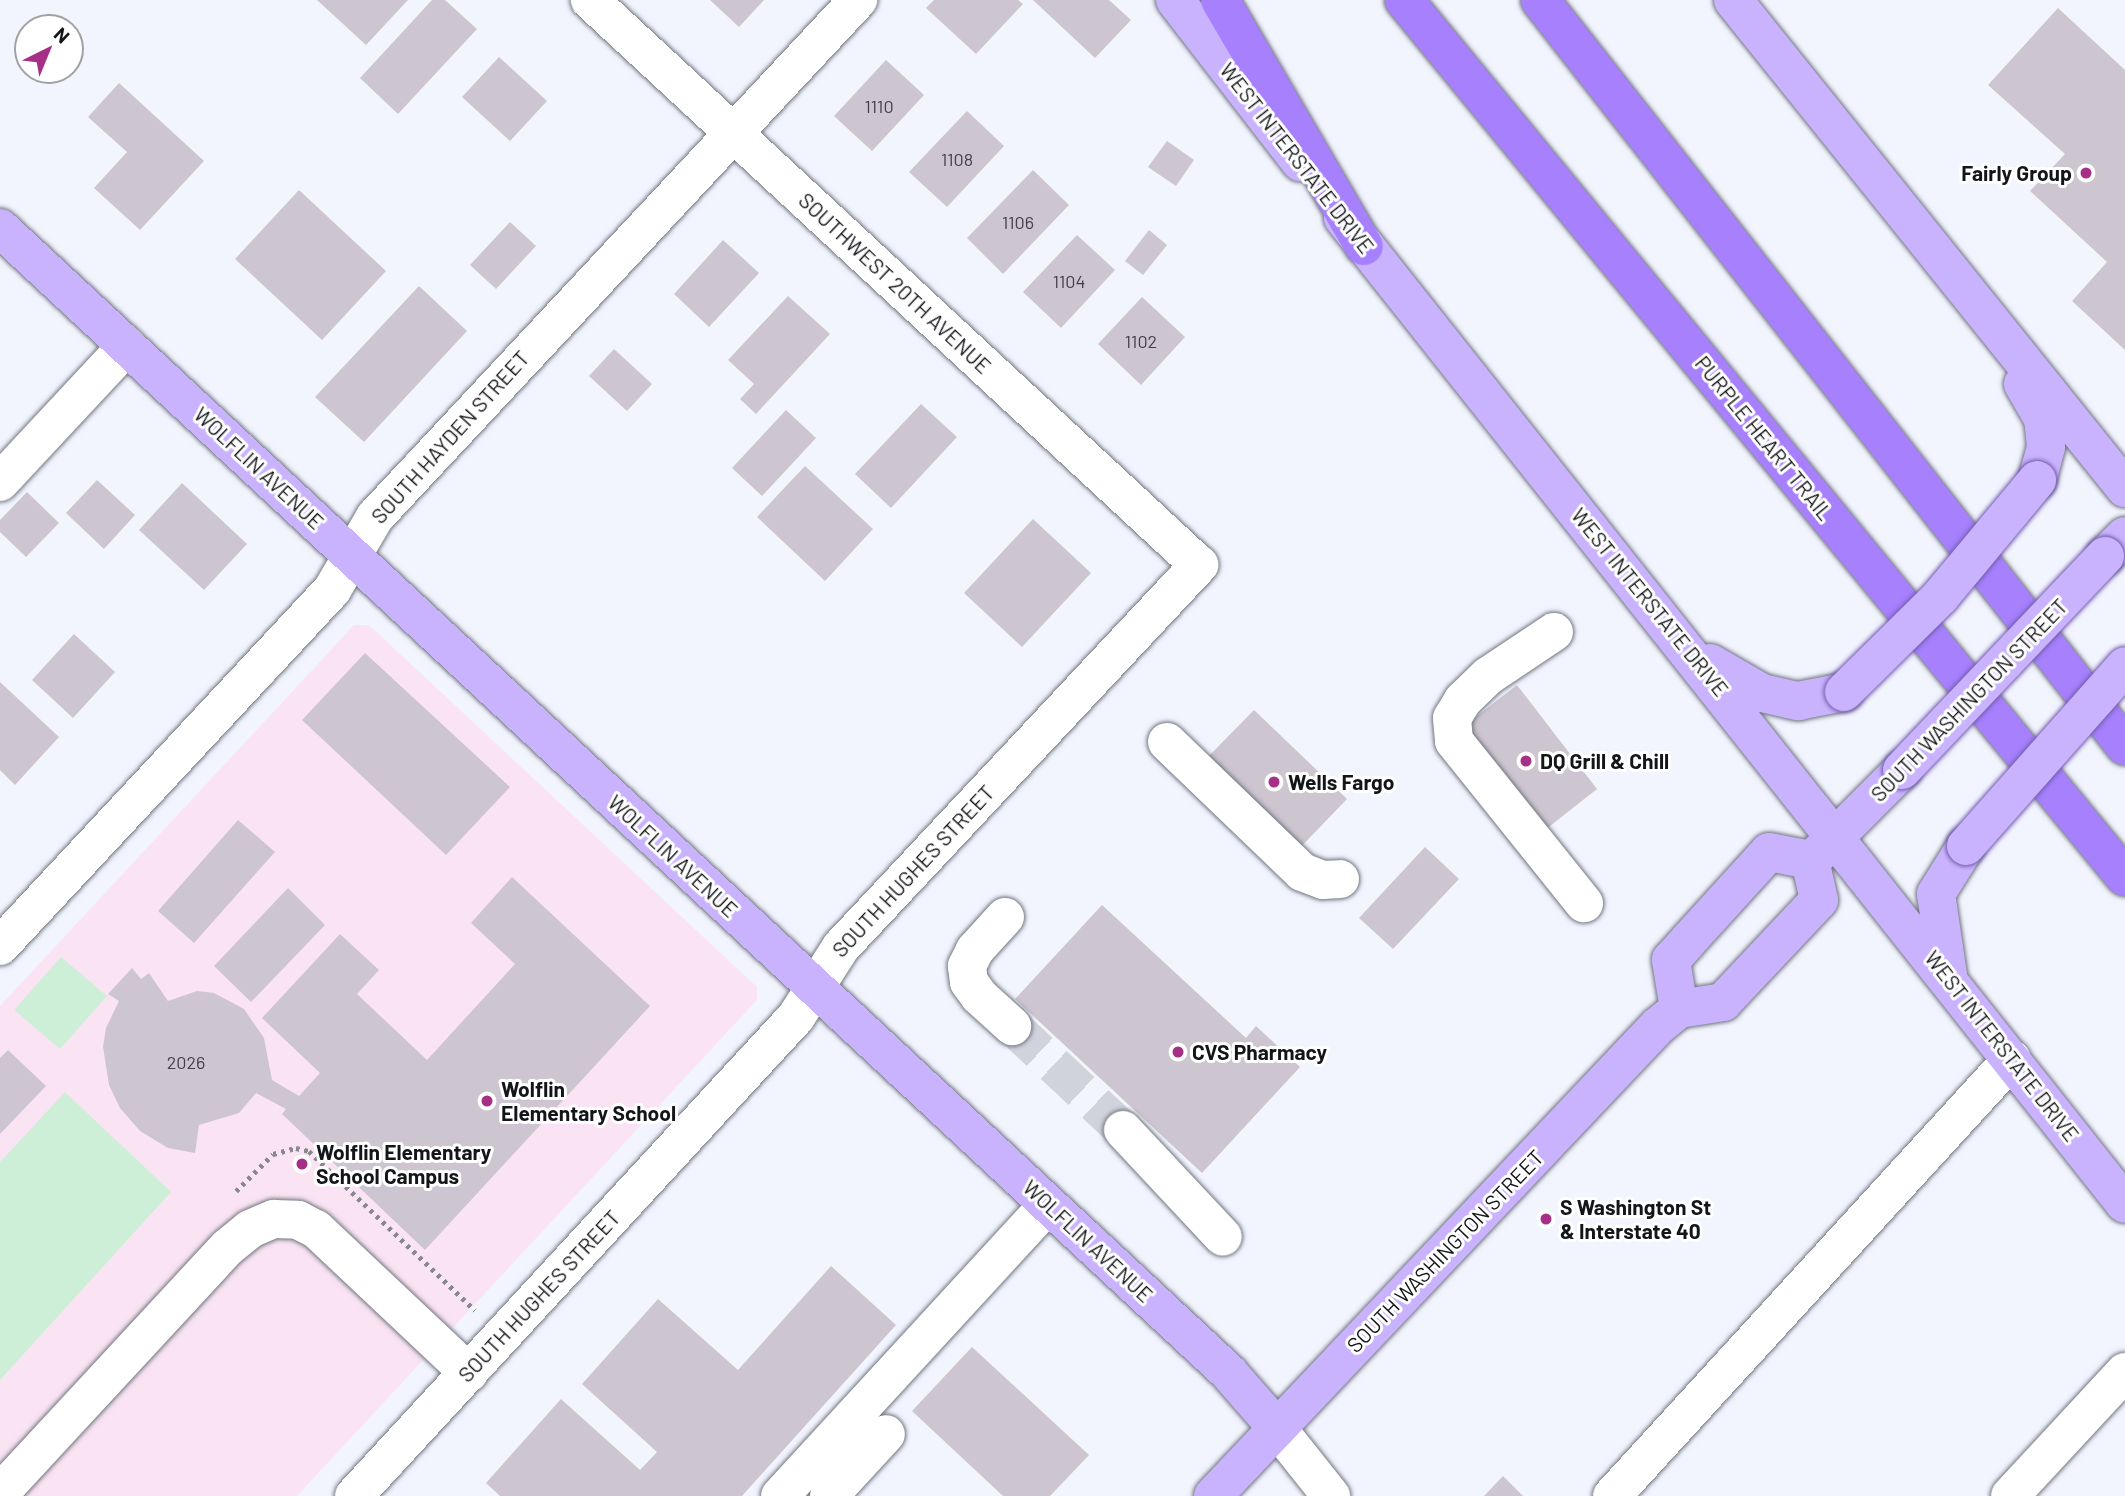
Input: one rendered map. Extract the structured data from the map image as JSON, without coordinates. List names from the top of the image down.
{
  "streets": {
    "highway": ["PURPLE HEART TRAIL"],
    "main road": ["WEST INTERSTATE DRIVE", "WOLFLIN AVENUE", "SOUTH WASHINGTON STREET"],
    "street": ["SOUTHWEST 20TH AVENUE", "SOUTH HAYDEN STREET", "SOUTH HUGHES STREET"]
  },
  "crossings": [
    ["WEST INTERSTATE DRIVE", "SOUTH WASHINGTON STREET"],
    ["SOUTHWEST 20TH AVENUE", "SOUTH HAYDEN STREET"],
    ["SOUTHWEST 20TH AVENUE", "SOUTH HUGHES STREET"],
    ["SOUTH HAYDEN STREET", "WOLFLIN AVENUE"],
    ["WOLFLIN AVENUE", "SOUTH WASHINGTON STREET"],
    ["WOLFLIN AVENUE", "SOUTH HUGHES STREET"]
  ],
  "places": [
    "Fairly Group",
    "DQ Grill & Chill",
    "Wells Fargo",
    "CVS Pharmacy",
    "Wolflin Elementary School",
    "Wolflin Elementary School Campus",
    "S Washington St & Interstate 40"
  ],
  "house_numbers": [
    "1110",
    "1108",
    "1106",
    "1104",
    "1102",
    "2026"
  ],
  "north": "top right"
}
